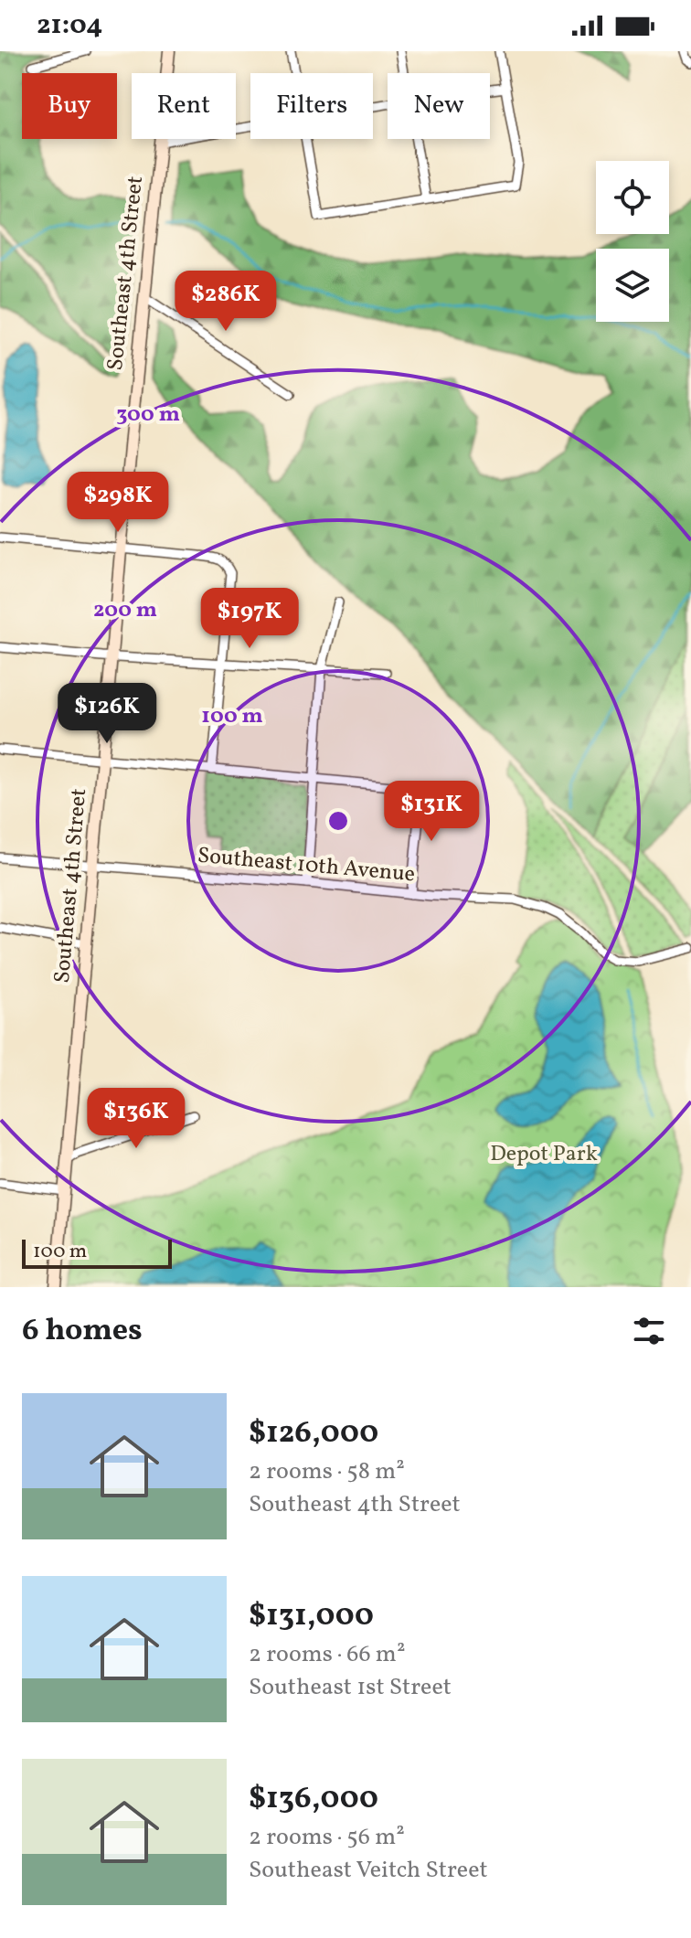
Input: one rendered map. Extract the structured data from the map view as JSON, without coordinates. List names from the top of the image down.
{
  "streets": {
    "street": ["Southeast 4th Street", "Southeast 10th Avenue"]
  },
  "crossings": [
    ["Southeast 4th Street", "Southeast 10th Avenue"]
  ],
  "parks": ["Depot Park"],
  "scale_bar": "100 m",
  "page": {
    "status": "21:04",
    "chip": [
      "Buy",
      "Rent",
      "Filters",
      "New"
    ],
    "price": [
      "$286K",
      "$298K",
      "$197K",
      "$126K",
      "$131K",
      "$136K"
    ],
    "scale": "100 m",
    "heading": "6 homes",
    "list": [
      {
        "name": "$126,000",
        "note": "2 rooms · 58 m² · Southeast 4th Street"
      },
      {
        "name": "$131,000",
        "note": "2 rooms · 66 m² · Southeast 1st Street"
      },
      {
        "name": "$136,000",
        "note": "2 rooms · 56 m² · Southeast Veitch Street"
      }
    ]
  },
  "rings": ["300 m", "200 m", "100 m"]
}
